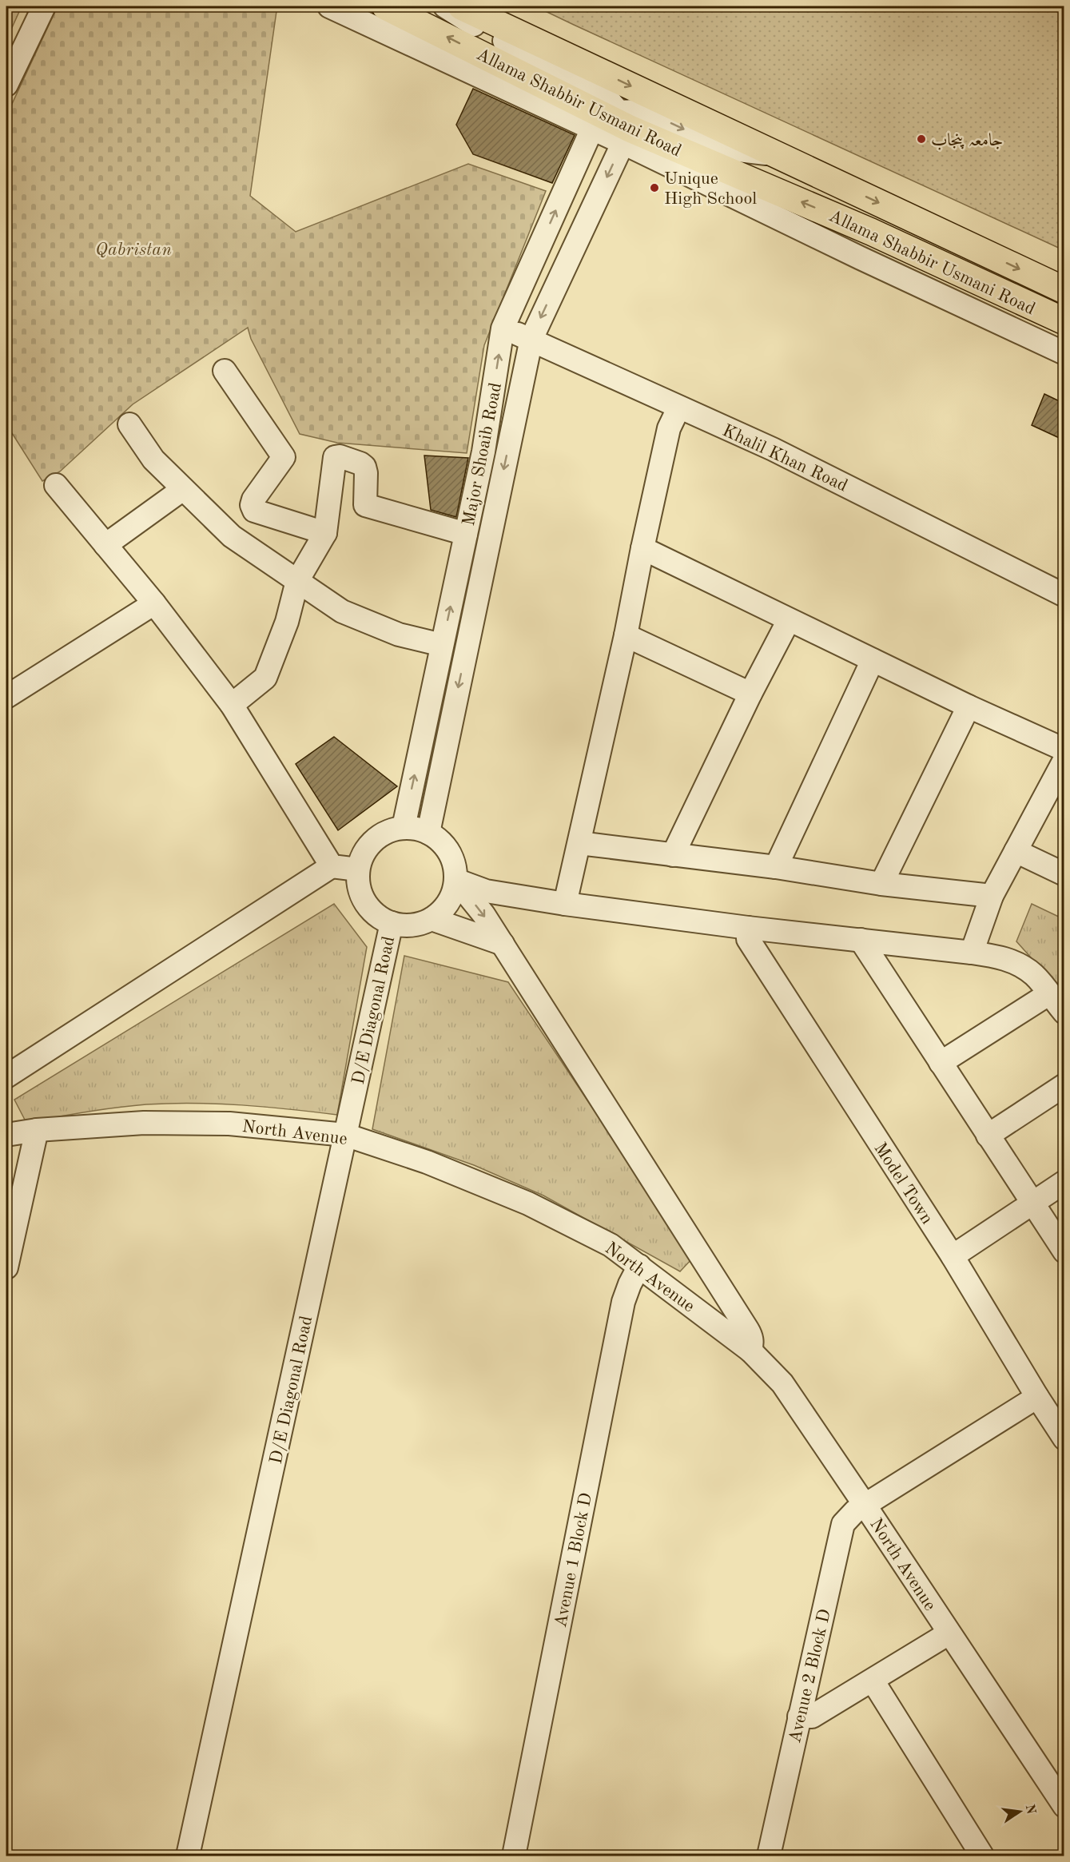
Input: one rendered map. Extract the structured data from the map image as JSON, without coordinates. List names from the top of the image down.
{
  "streets": {
    "main road": ["Allama Shabbir Usmani Road"],
    "street": [
      "Major Shoaib Road",
      "Khalil Khan Road",
      "D/E Diagonal Road",
      "North Avenue",
      "Model Town",
      "Avenue 1 Block D",
      "Avenue 2 Block D"
    ]
  },
  "crossings": [
    ["Allama Shabbir Usmani Road", "Major Shoaib Road"],
    ["Major Shoaib Road", "Khalil Khan Road"],
    ["Major Shoaib Road", "D/E Diagonal Road"],
    ["D/E Diagonal Road", "North Avenue"],
    ["North Avenue", "Avenue 1 Block D"],
    ["North Avenue", "Avenue 2 Block D"],
    ["Model Town", "Avenue 2 Block D"]
  ],
  "parks": ["Qabristan"],
  "places": ["جامعہ پنجاب", "Unique High School"],
  "north": "right"
}
